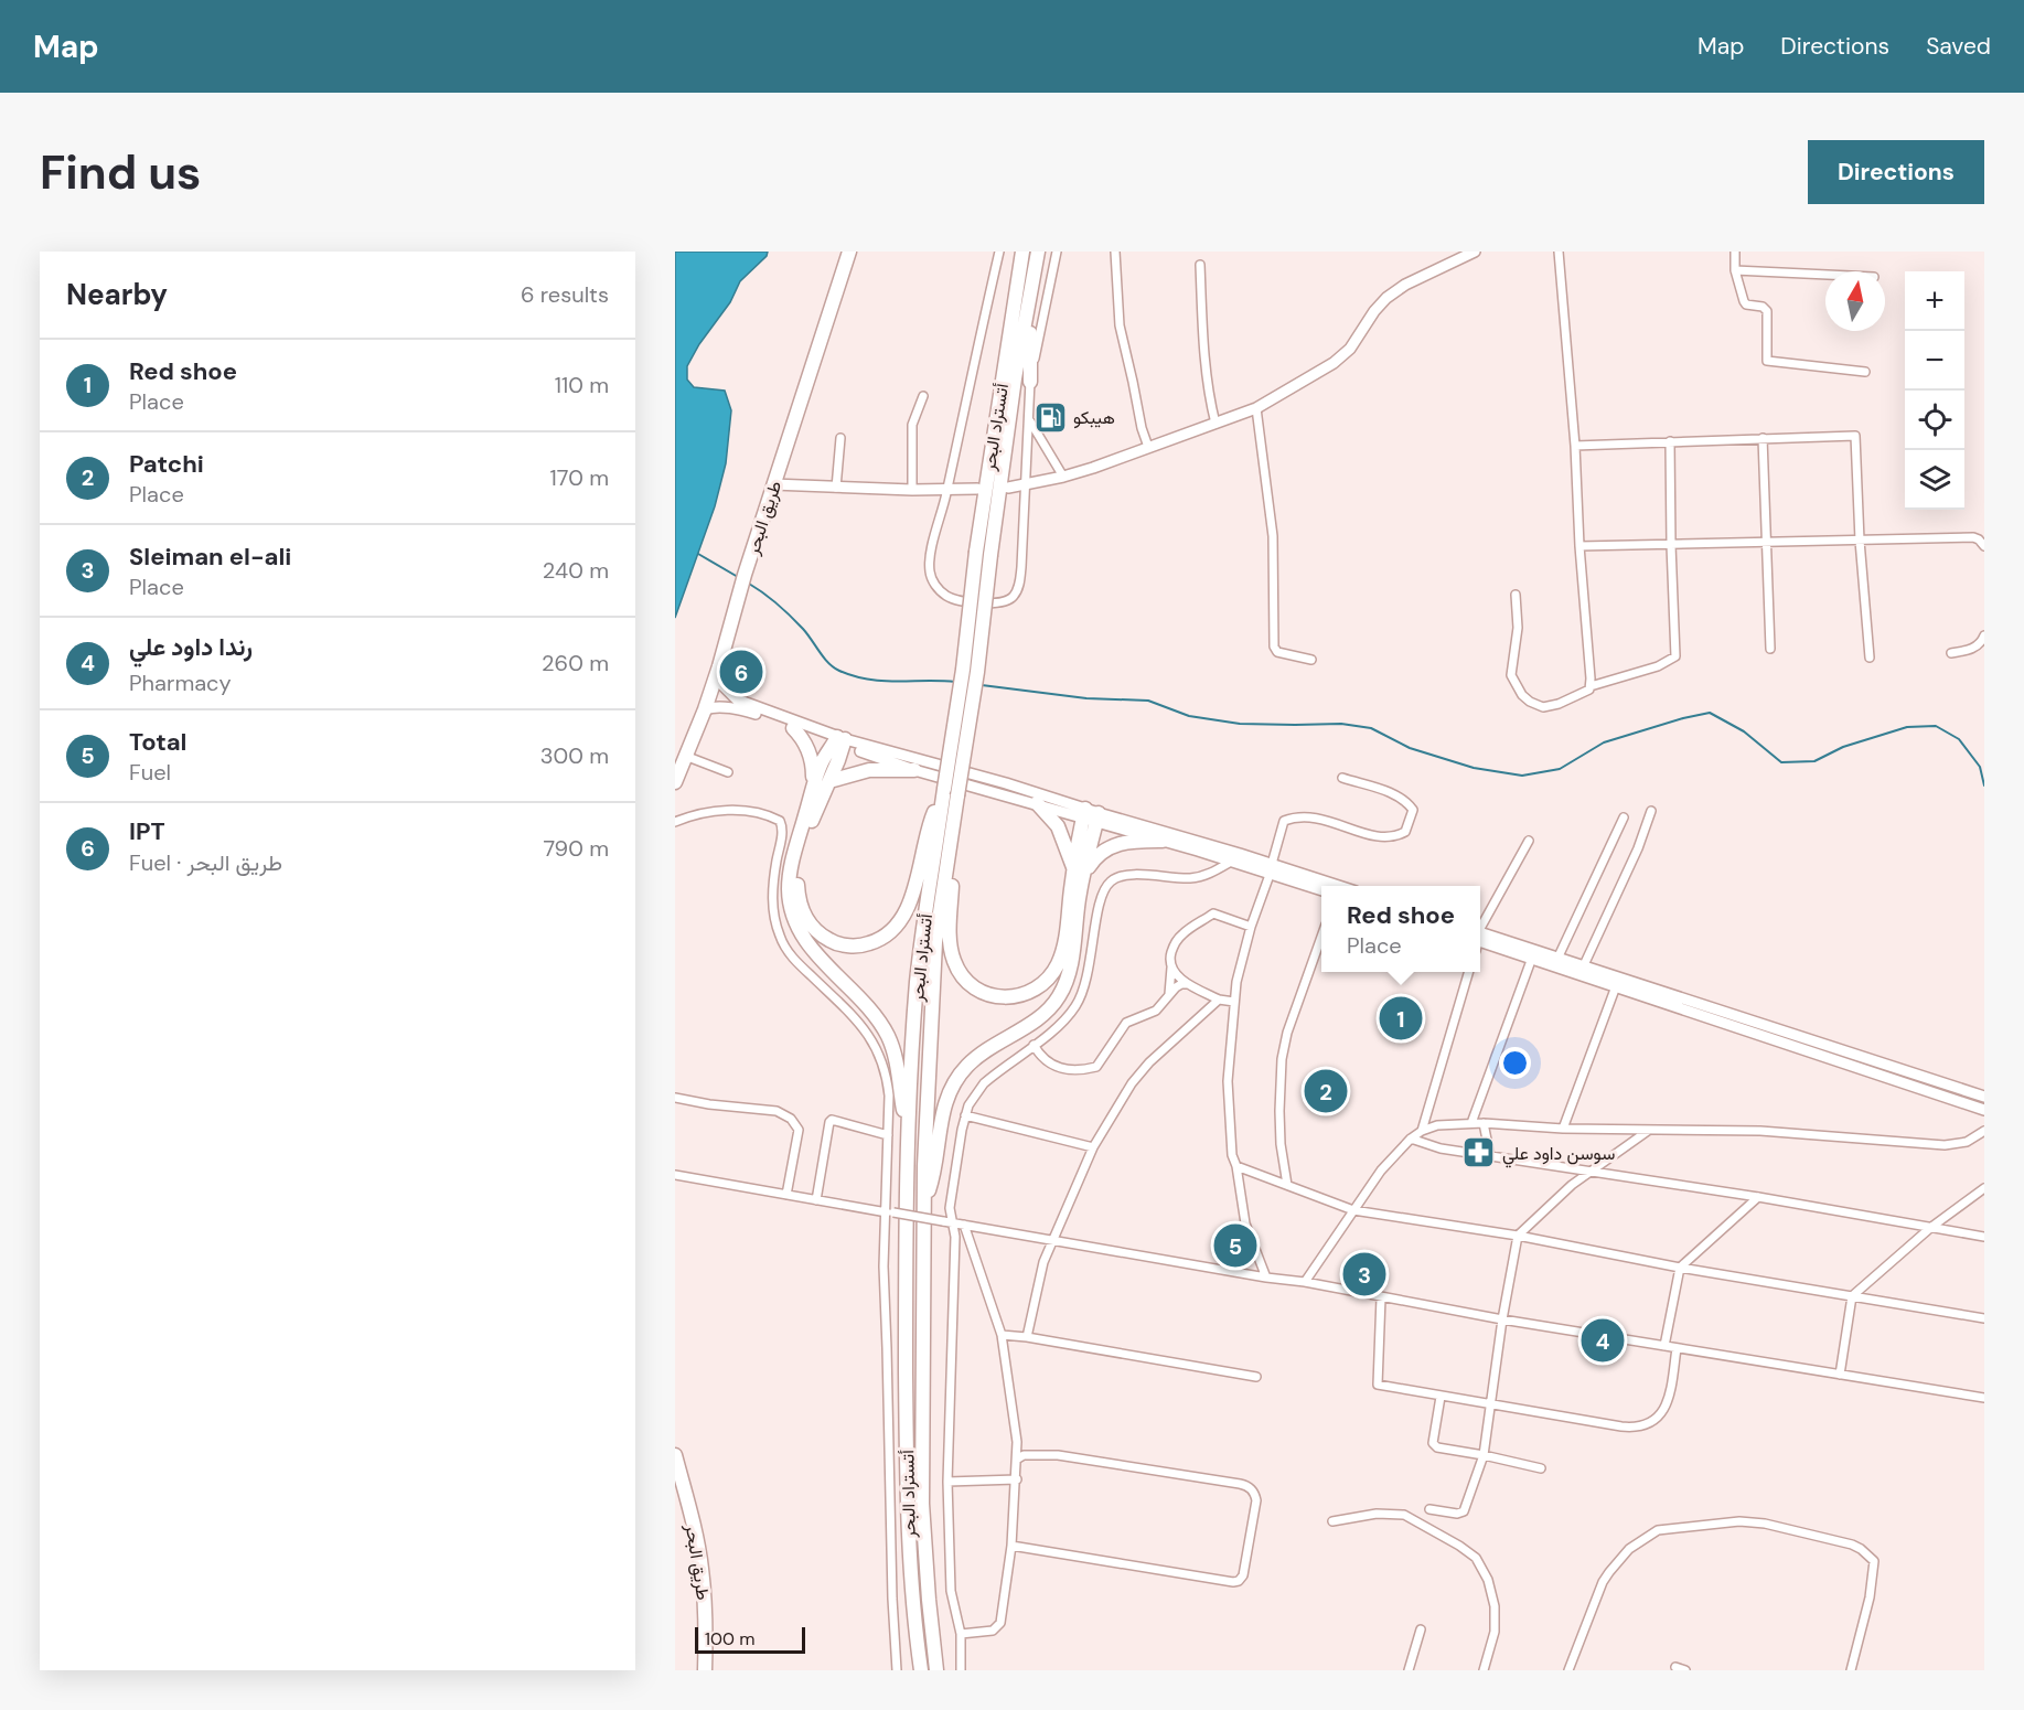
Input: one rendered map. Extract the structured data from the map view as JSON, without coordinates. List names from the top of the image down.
{
  "streets": {
    "highway": ["أتستراد البحر", "طريق البحر"]
  },
  "places": {
    "fuel station": ["هيبكو"],
    "pharmacy": ["سوسن داود علي"]
  },
  "scale_bar": "100 m",
  "north": "top",
  "page": {
    "header": "Map",
    "nav": ["Map", "Directions", "Saved"],
    "buttons": "Directions",
    "title": "Find us",
    "heading": ["Nearby", "6 results"],
    "map_buttons": ["+", "−"],
    "list": [
      {
        "mark": "1",
        "name": "Red shoe",
        "note": "Place",
        "value": "110 m"
      },
      {
        "mark": "2",
        "name": "Patchi",
        "note": "Place",
        "value": "170 m"
      },
      {
        "mark": "3",
        "name": "Sleiman el-ali",
        "note": "Place",
        "value": "240 m"
      },
      {
        "mark": "4",
        "name": "رندا داود علي",
        "note": "Pharmacy",
        "value": "260 m"
      },
      {
        "mark": "5",
        "name": "Total",
        "note": "Fuel",
        "value": "300 m"
      },
      {
        "mark": "6",
        "name": "IPT",
        "note": "Fuel · طريق البحر",
        "value": "790 m"
      }
    ],
    "pins": [
      "6",
      "1",
      "2",
      "5",
      "3",
      "4"
    ],
    "popup": ["Red shoe", "Place"],
    "scale": "100 m"
  }
}
